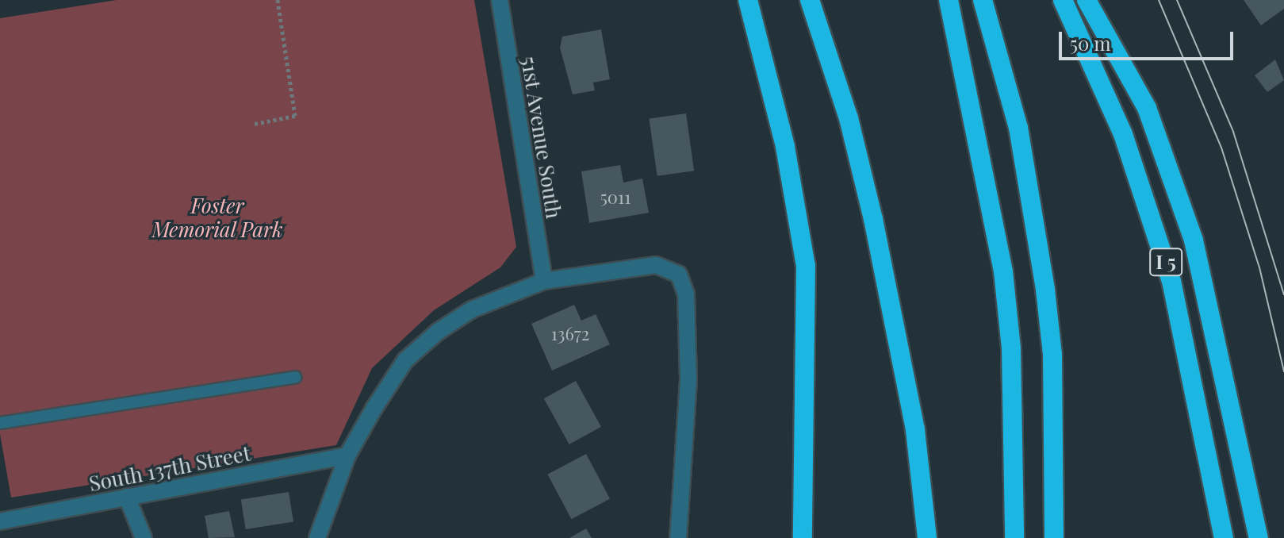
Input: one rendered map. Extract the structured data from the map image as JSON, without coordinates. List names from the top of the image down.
{
  "streets": {
    "highway": ["I 5"],
    "street": ["51st Avenue South", "South 137th Street"]
  },
  "parks": ["Foster Memorial Park"],
  "house_numbers": ["5011", "13672"],
  "scale_bar": "50 m"
}
